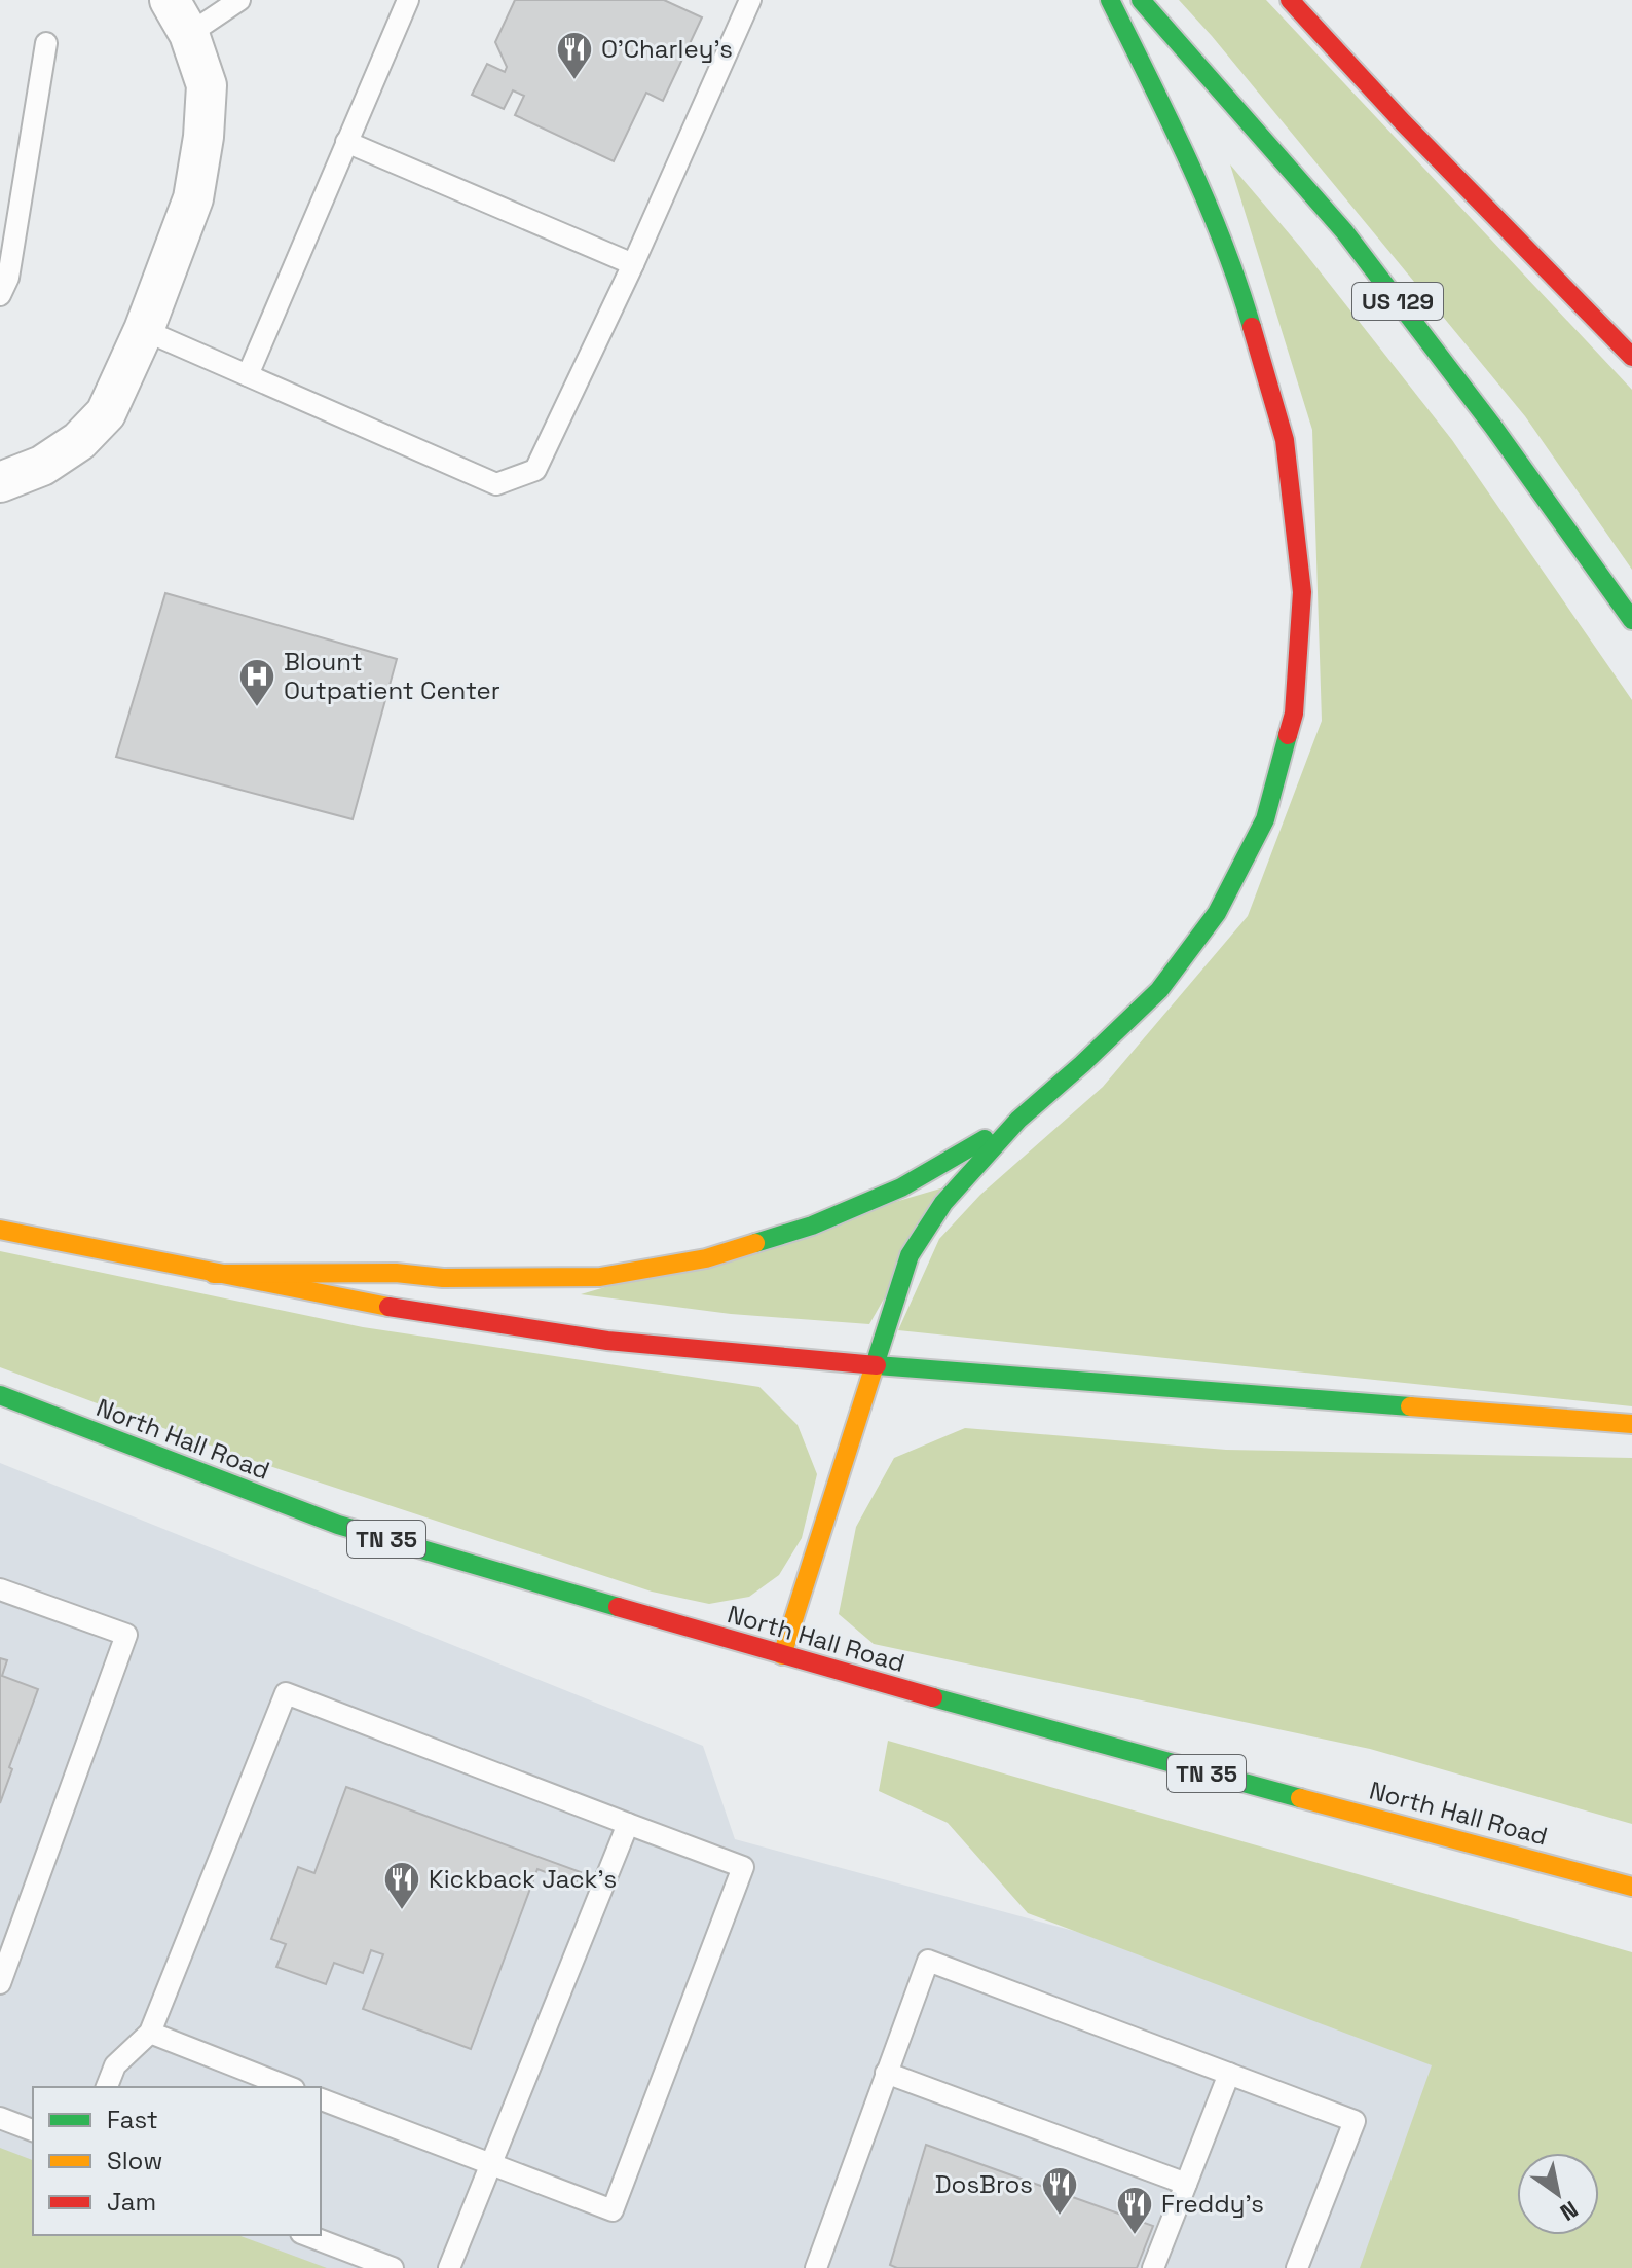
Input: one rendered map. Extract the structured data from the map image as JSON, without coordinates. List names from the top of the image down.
{
  "streets": {
    "main road": ["US 129", "North Hall Road", "TN 35"]
  },
  "places": {
    "restaurant": [
      "O'Charley's",
      "Kickback Jack's",
      "DosBros",
      "Freddy's"
    ],
    "hospital": ["Blount Outpatient Center"]
  },
  "legend": ["Fast", "Slow", "Jam"],
  "north": "bottom right"
}
